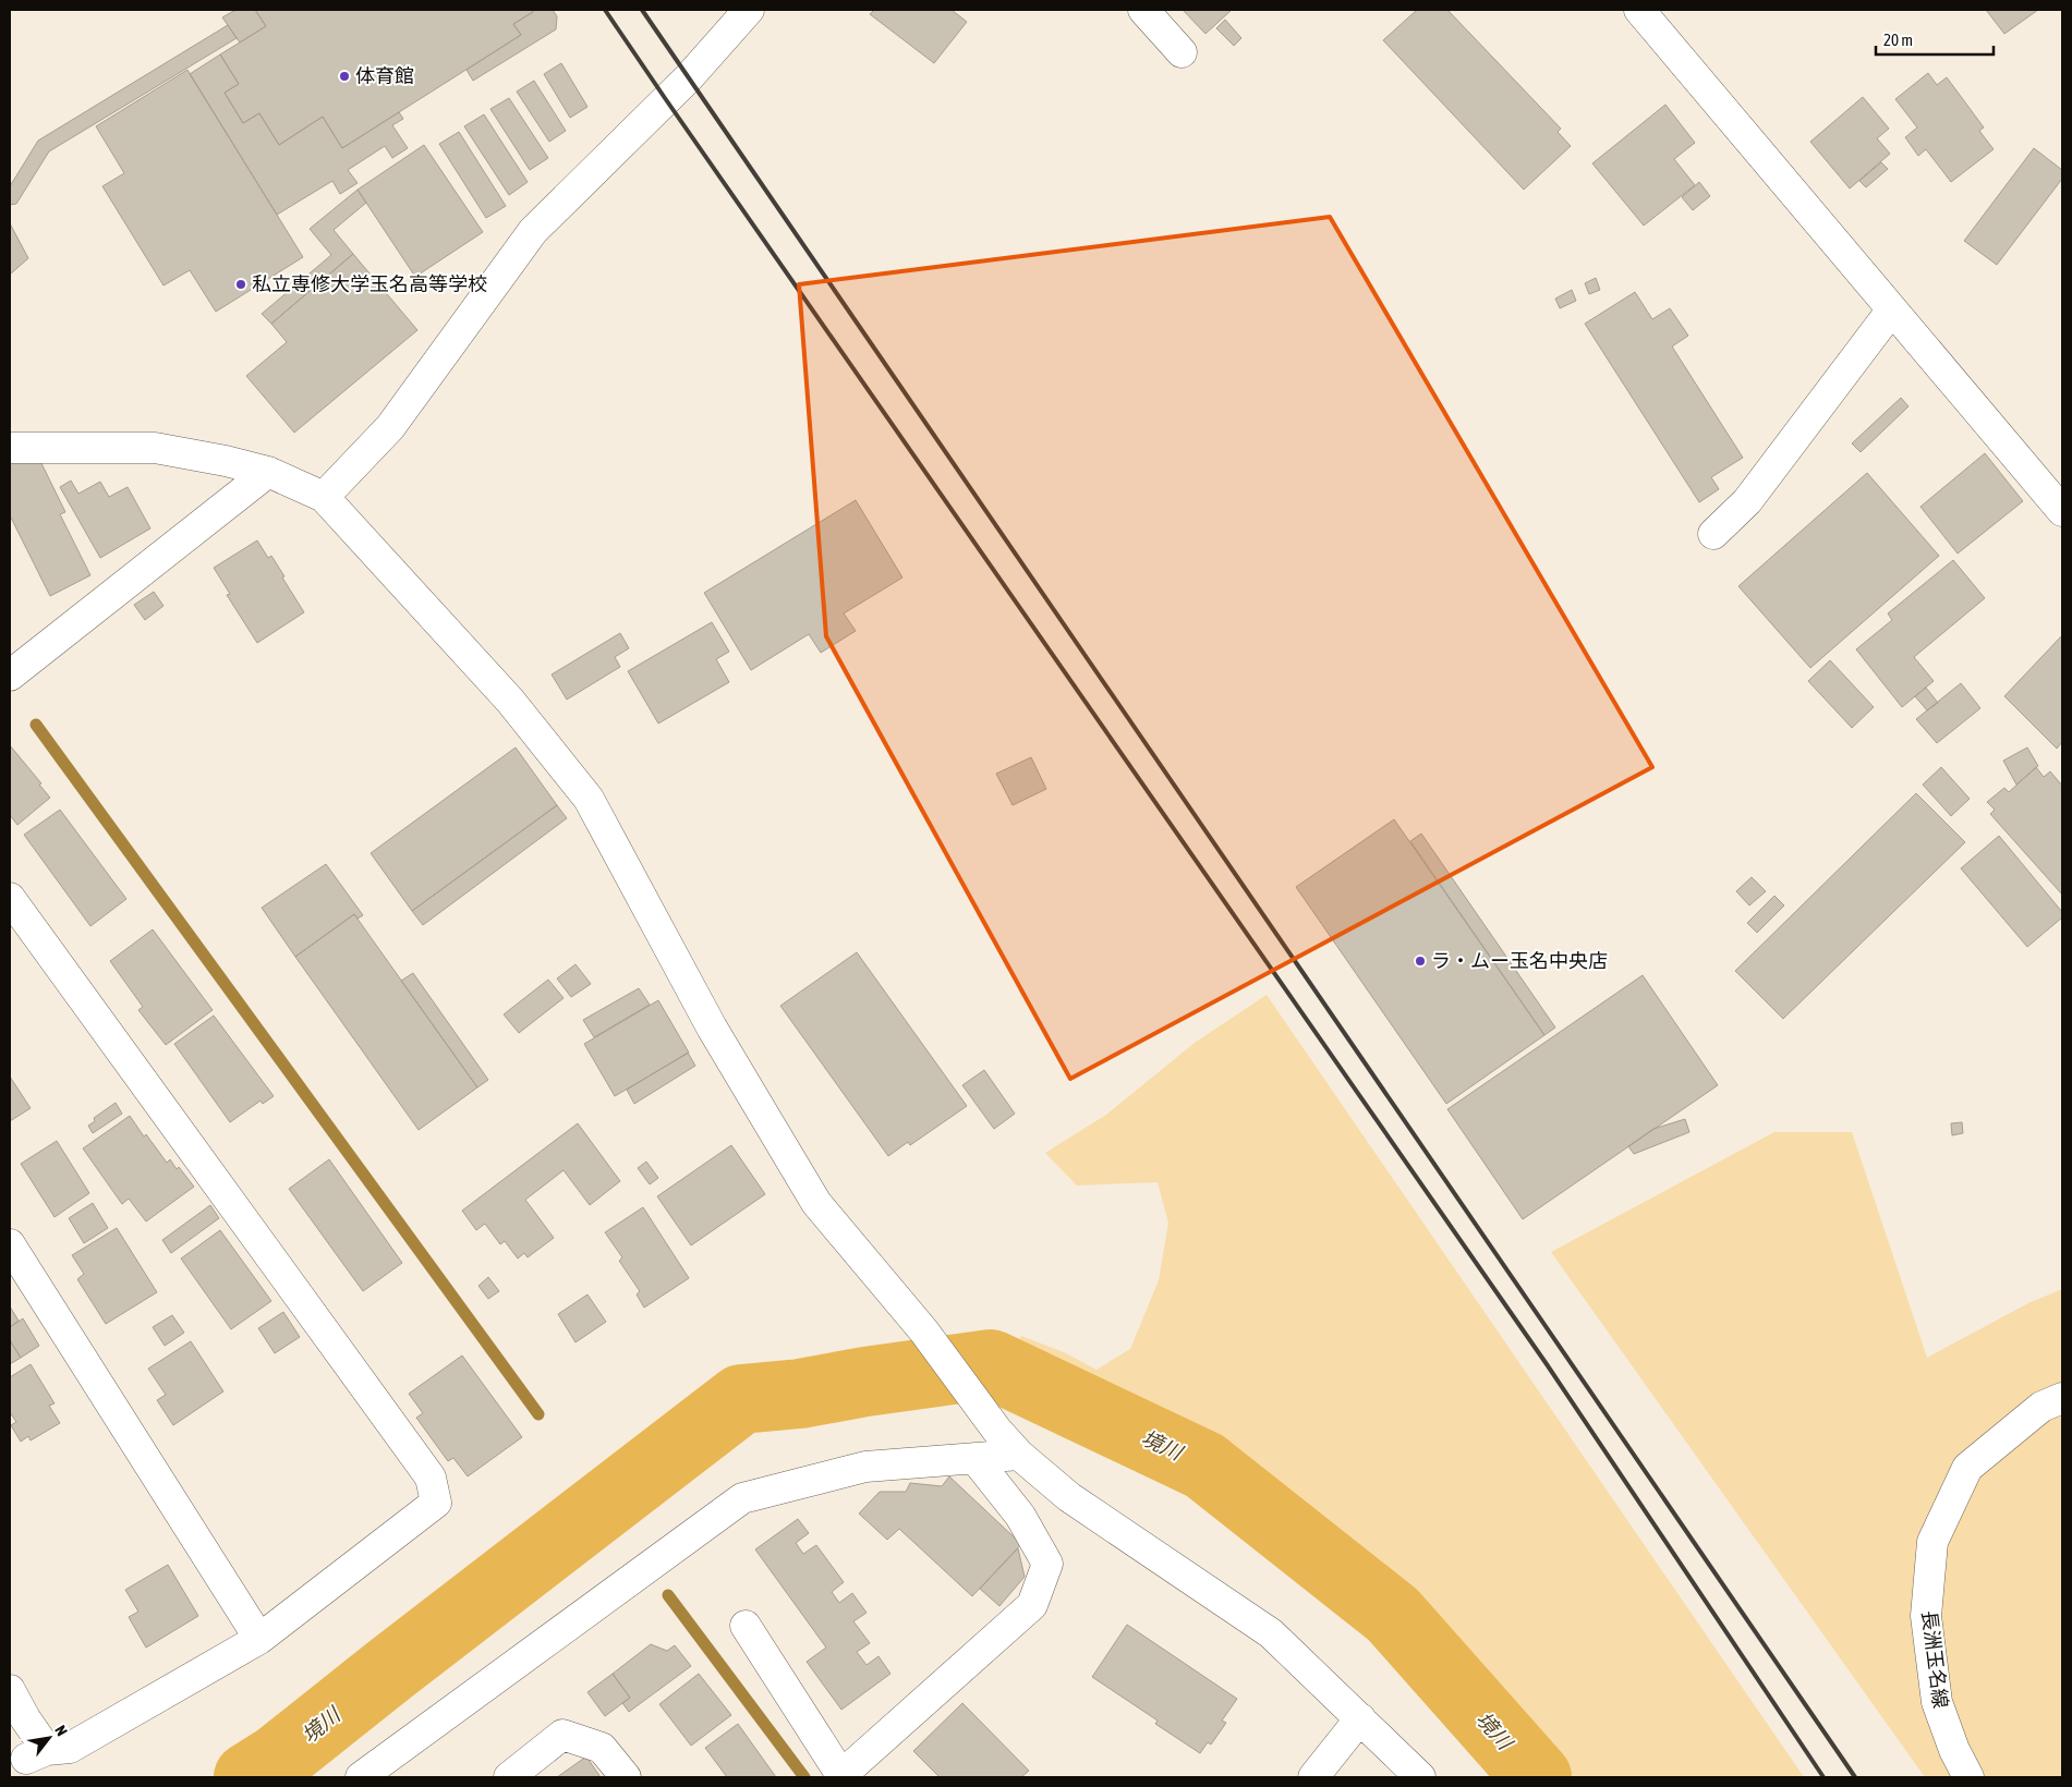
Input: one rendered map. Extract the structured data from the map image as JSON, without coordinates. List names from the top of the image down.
{
  "streets": {
    "street": ["長洲玉名線"]
  },
  "water": ["境川"],
  "places": ["体育館", "私立専修大学玉名高等学校", "ラ・ムー玉名中央店"],
  "scale_bar": "20 m",
  "north": "top right"
}
